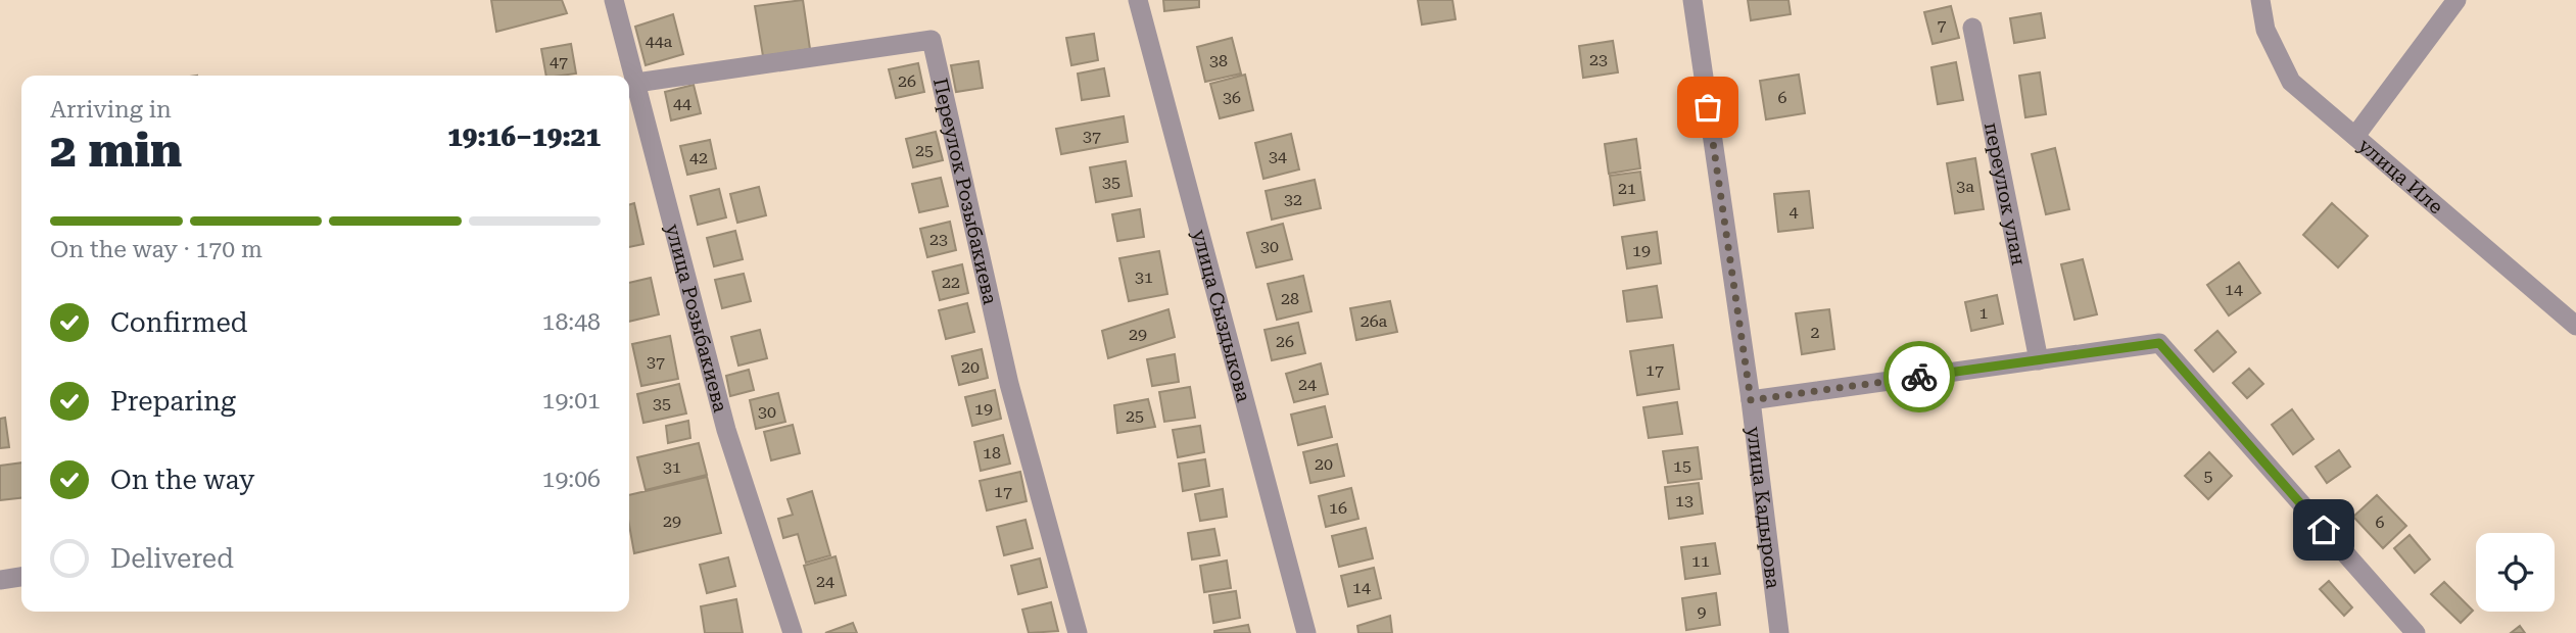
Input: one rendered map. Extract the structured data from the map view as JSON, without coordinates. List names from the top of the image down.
{
  "streets": {
    "street": [
      "улица Иле",
      "Переулок Розыбакиева",
      "переулок улан",
      "улица Сыздыкова",
      "улица Розыбакиева",
      "улица Кадырова"
    ]
  },
  "crossings": [
    ["Переулок Розыбакиева", "улица Розыбакиева"]
  ],
  "house_numbers": [
    "7",
    "44а",
    "23",
    "38",
    "47",
    "26",
    "36",
    "6",
    "44",
    "37",
    "25",
    "34",
    "42",
    "35",
    "3а",
    "21",
    "32",
    "4",
    "23",
    "30",
    "19",
    "31",
    "22",
    "14",
    "28",
    "1",
    "26а",
    "2",
    "29",
    "26",
    "37",
    "20",
    "17",
    "24",
    "35",
    "19",
    "30",
    "25",
    "18",
    "20",
    "15",
    "31",
    "5",
    "17",
    "13",
    "16",
    "29",
    "6",
    "11",
    "24",
    "14",
    "9"
  ],
  "page": {
    "heading": ["2 min", "Arriving in", "19:16–19:21"],
    "bar": "On the way · 170 m",
    "list": [
      ["Confirmed", "18:48"],
      ["Preparing", "19:01"],
      ["On the way", "19:06"],
      "Delivered"
    ]
  }
}
